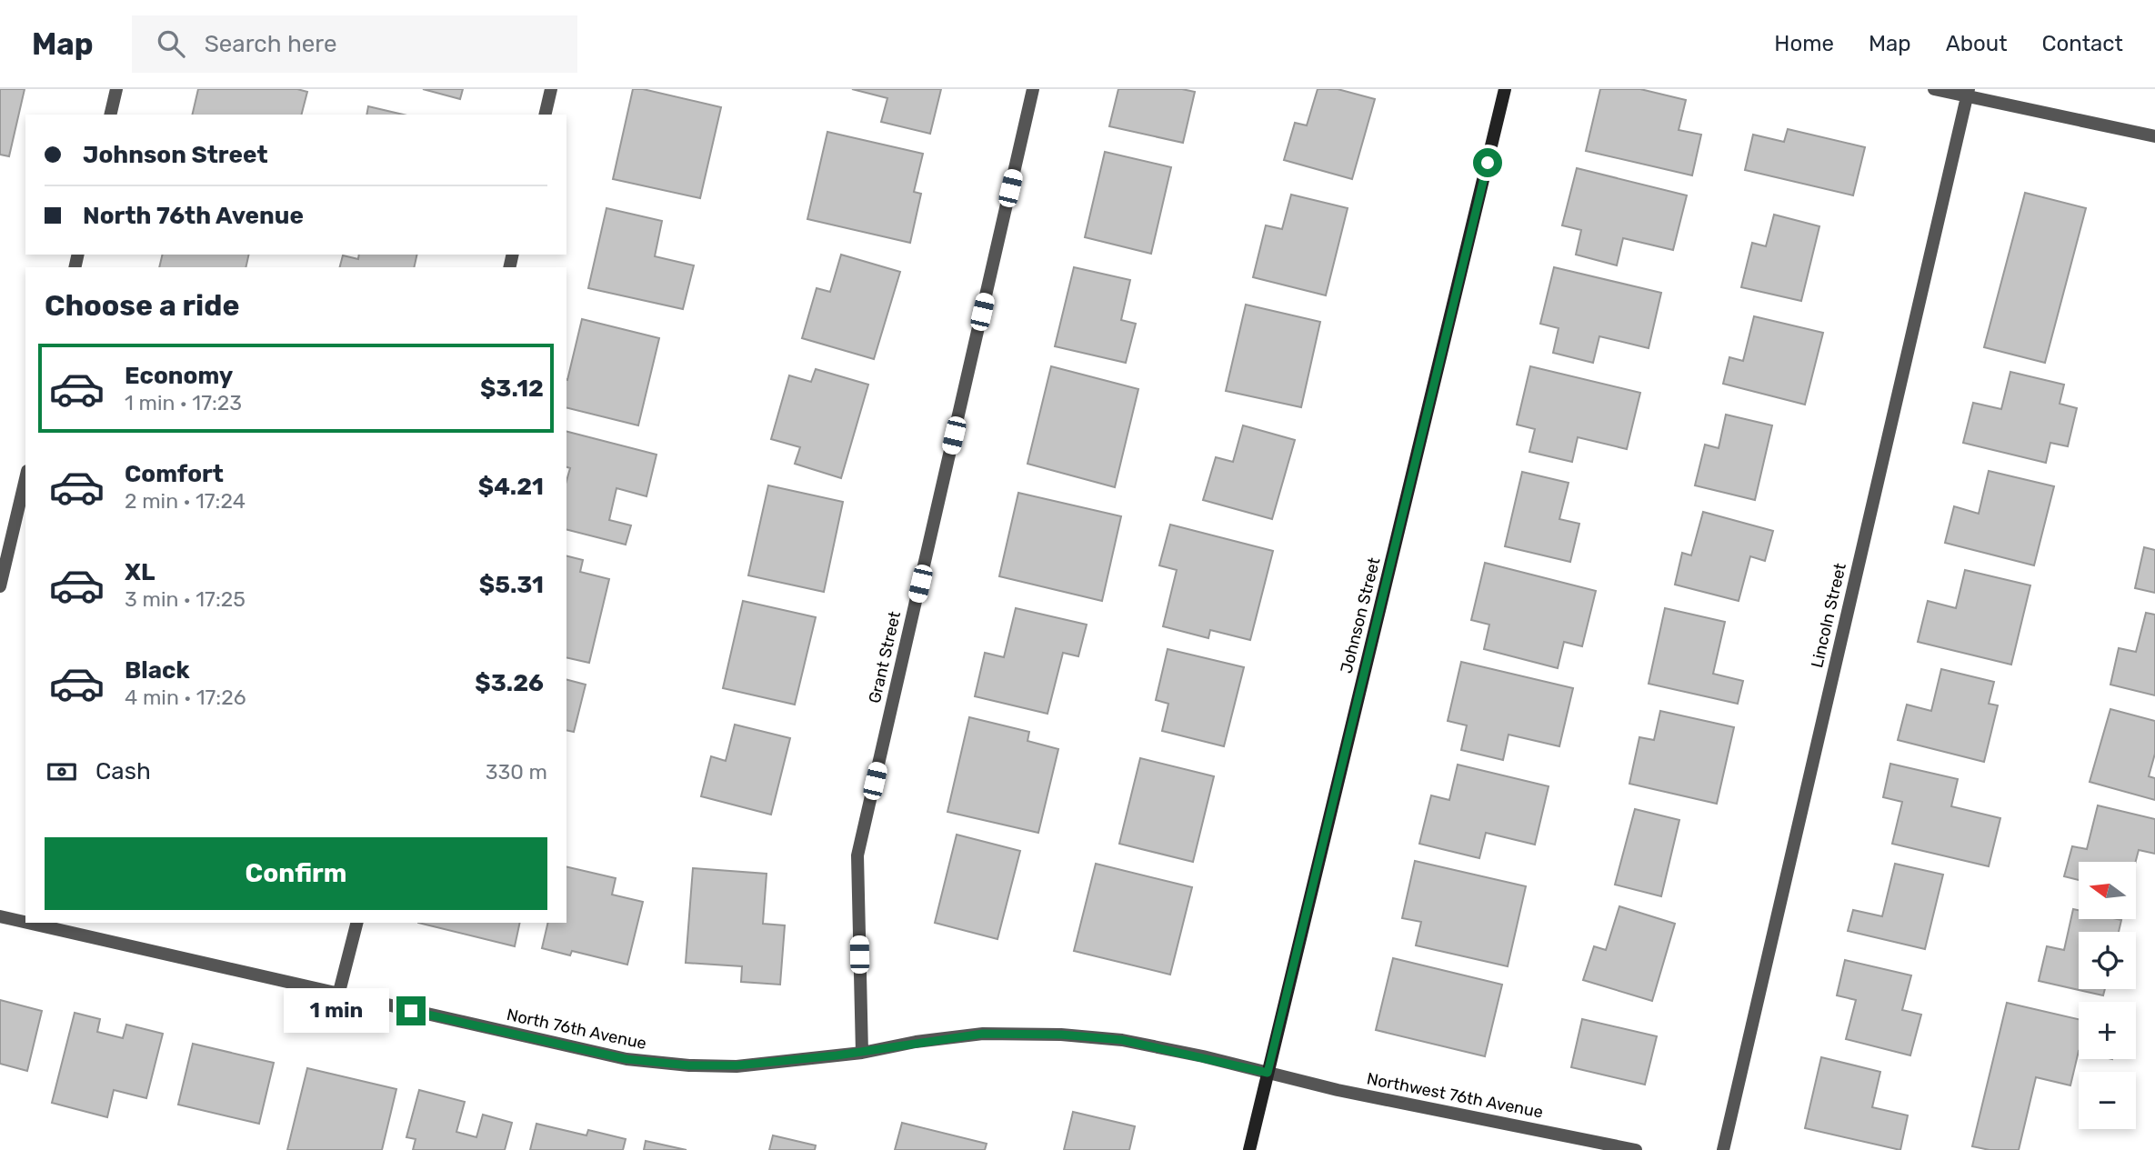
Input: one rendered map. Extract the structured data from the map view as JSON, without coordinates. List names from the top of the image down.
{
  "streets": {
    "street": [
      "Johnson Street",
      "Lincoln Street",
      "Grant Street",
      "North 76th Avenue",
      "Northwest 76th Avenue"
    ]
  },
  "crossings": [
    ["Johnson Street", "North 76th Avenue"],
    ["Johnson Street", "Northwest 76th Avenue"],
    ["Grant Street", "North 76th Avenue"],
    ["North 76th Avenue", "Northwest 76th Avenue"]
  ],
  "north": "left",
  "page": {
    "header": "Map",
    "search": "Search here",
    "nav": [
      "Home",
      "Map",
      "About",
      "Contact"
    ],
    "banner": ["Johnson Street", "North 76th Avenue"],
    "heading": "Choose a ride",
    "list": [
      {
        "name": "Economy",
        "note": "1 min · 17:23",
        "value": "$3.12"
      },
      {
        "name": "Comfort",
        "note": "2 min · 17:24",
        "value": "$4.21"
      },
      {
        "name": "XL",
        "note": "3 min · 17:25",
        "value": "$5.31"
      },
      {
        "name": "Black",
        "note": "4 min · 17:26",
        "value": "$3.26"
      }
    ],
    "pay": ["Cash", "330 m"],
    "buttons": "Confirm",
    "map_buttons": ["+", "−"],
    "bubble": "1 min"
  }
}
